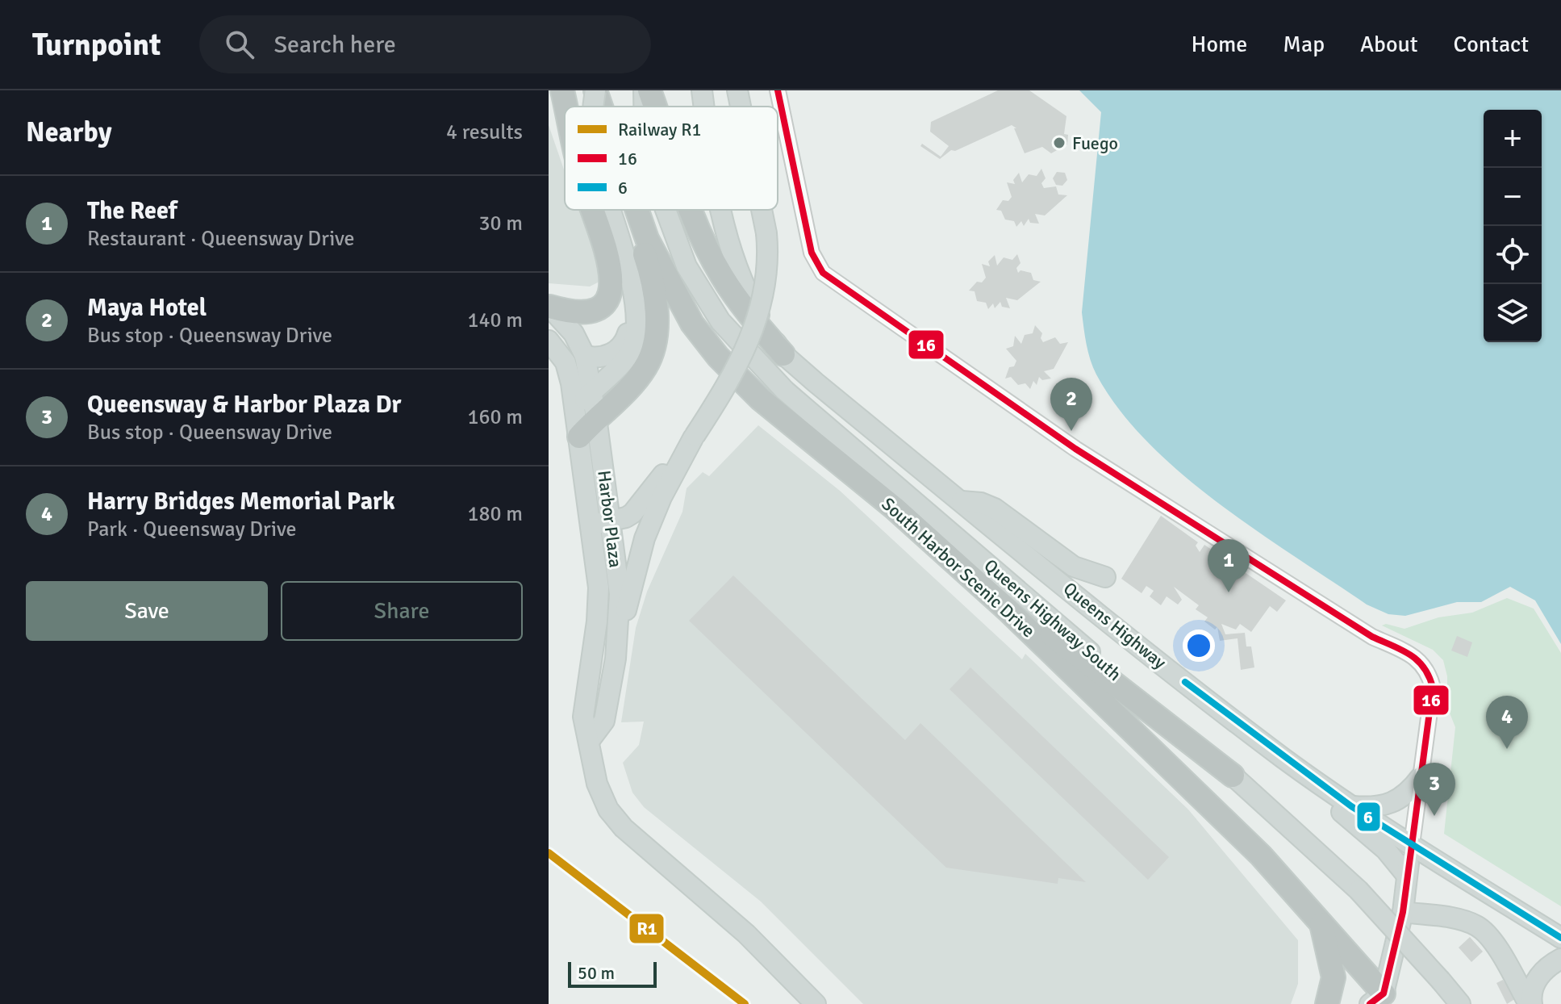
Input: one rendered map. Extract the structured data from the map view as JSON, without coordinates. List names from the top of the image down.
{
  "streets": {
    "highway": ["South Harbor Scenic Drive"],
    "main road": ["Harbor Plaza", "Queens Highway South", "Queens Highway"]
  },
  "places": ["Fuego"],
  "lines": ["transit line 16", "transit line 6", "rail line R1"],
  "legend": ["Railway R1", "16", "6"],
  "scale_bar": "50 m",
  "page": {
    "header": "Turnpoint",
    "search": "Search here",
    "nav": [
      "Home",
      "Map",
      "About",
      "Contact"
    ],
    "heading": ["Nearby", "4 results"],
    "map_buttons": ["+", "−"],
    "list": [
      {
        "mark": "1",
        "name": "The Reef",
        "note": "Restaurant · Queensway Drive",
        "value": "30 m"
      },
      {
        "mark": "2",
        "name": "Maya Hotel",
        "note": "Bus stop · Queensway Drive",
        "value": "140 m"
      },
      {
        "mark": "3",
        "name": "Queensway & Harbor Plaza Dr",
        "note": "Bus stop · Queensway Drive",
        "value": "160 m"
      },
      {
        "mark": "4",
        "name": "Harry Bridges Memorial Park",
        "note": "Park · Queensway Drive",
        "value": "180 m"
      }
    ],
    "pins": [
      "2",
      "1",
      "4",
      "3"
    ],
    "buttons": ["Save", "Share"],
    "scale": "50 m"
  }
}
